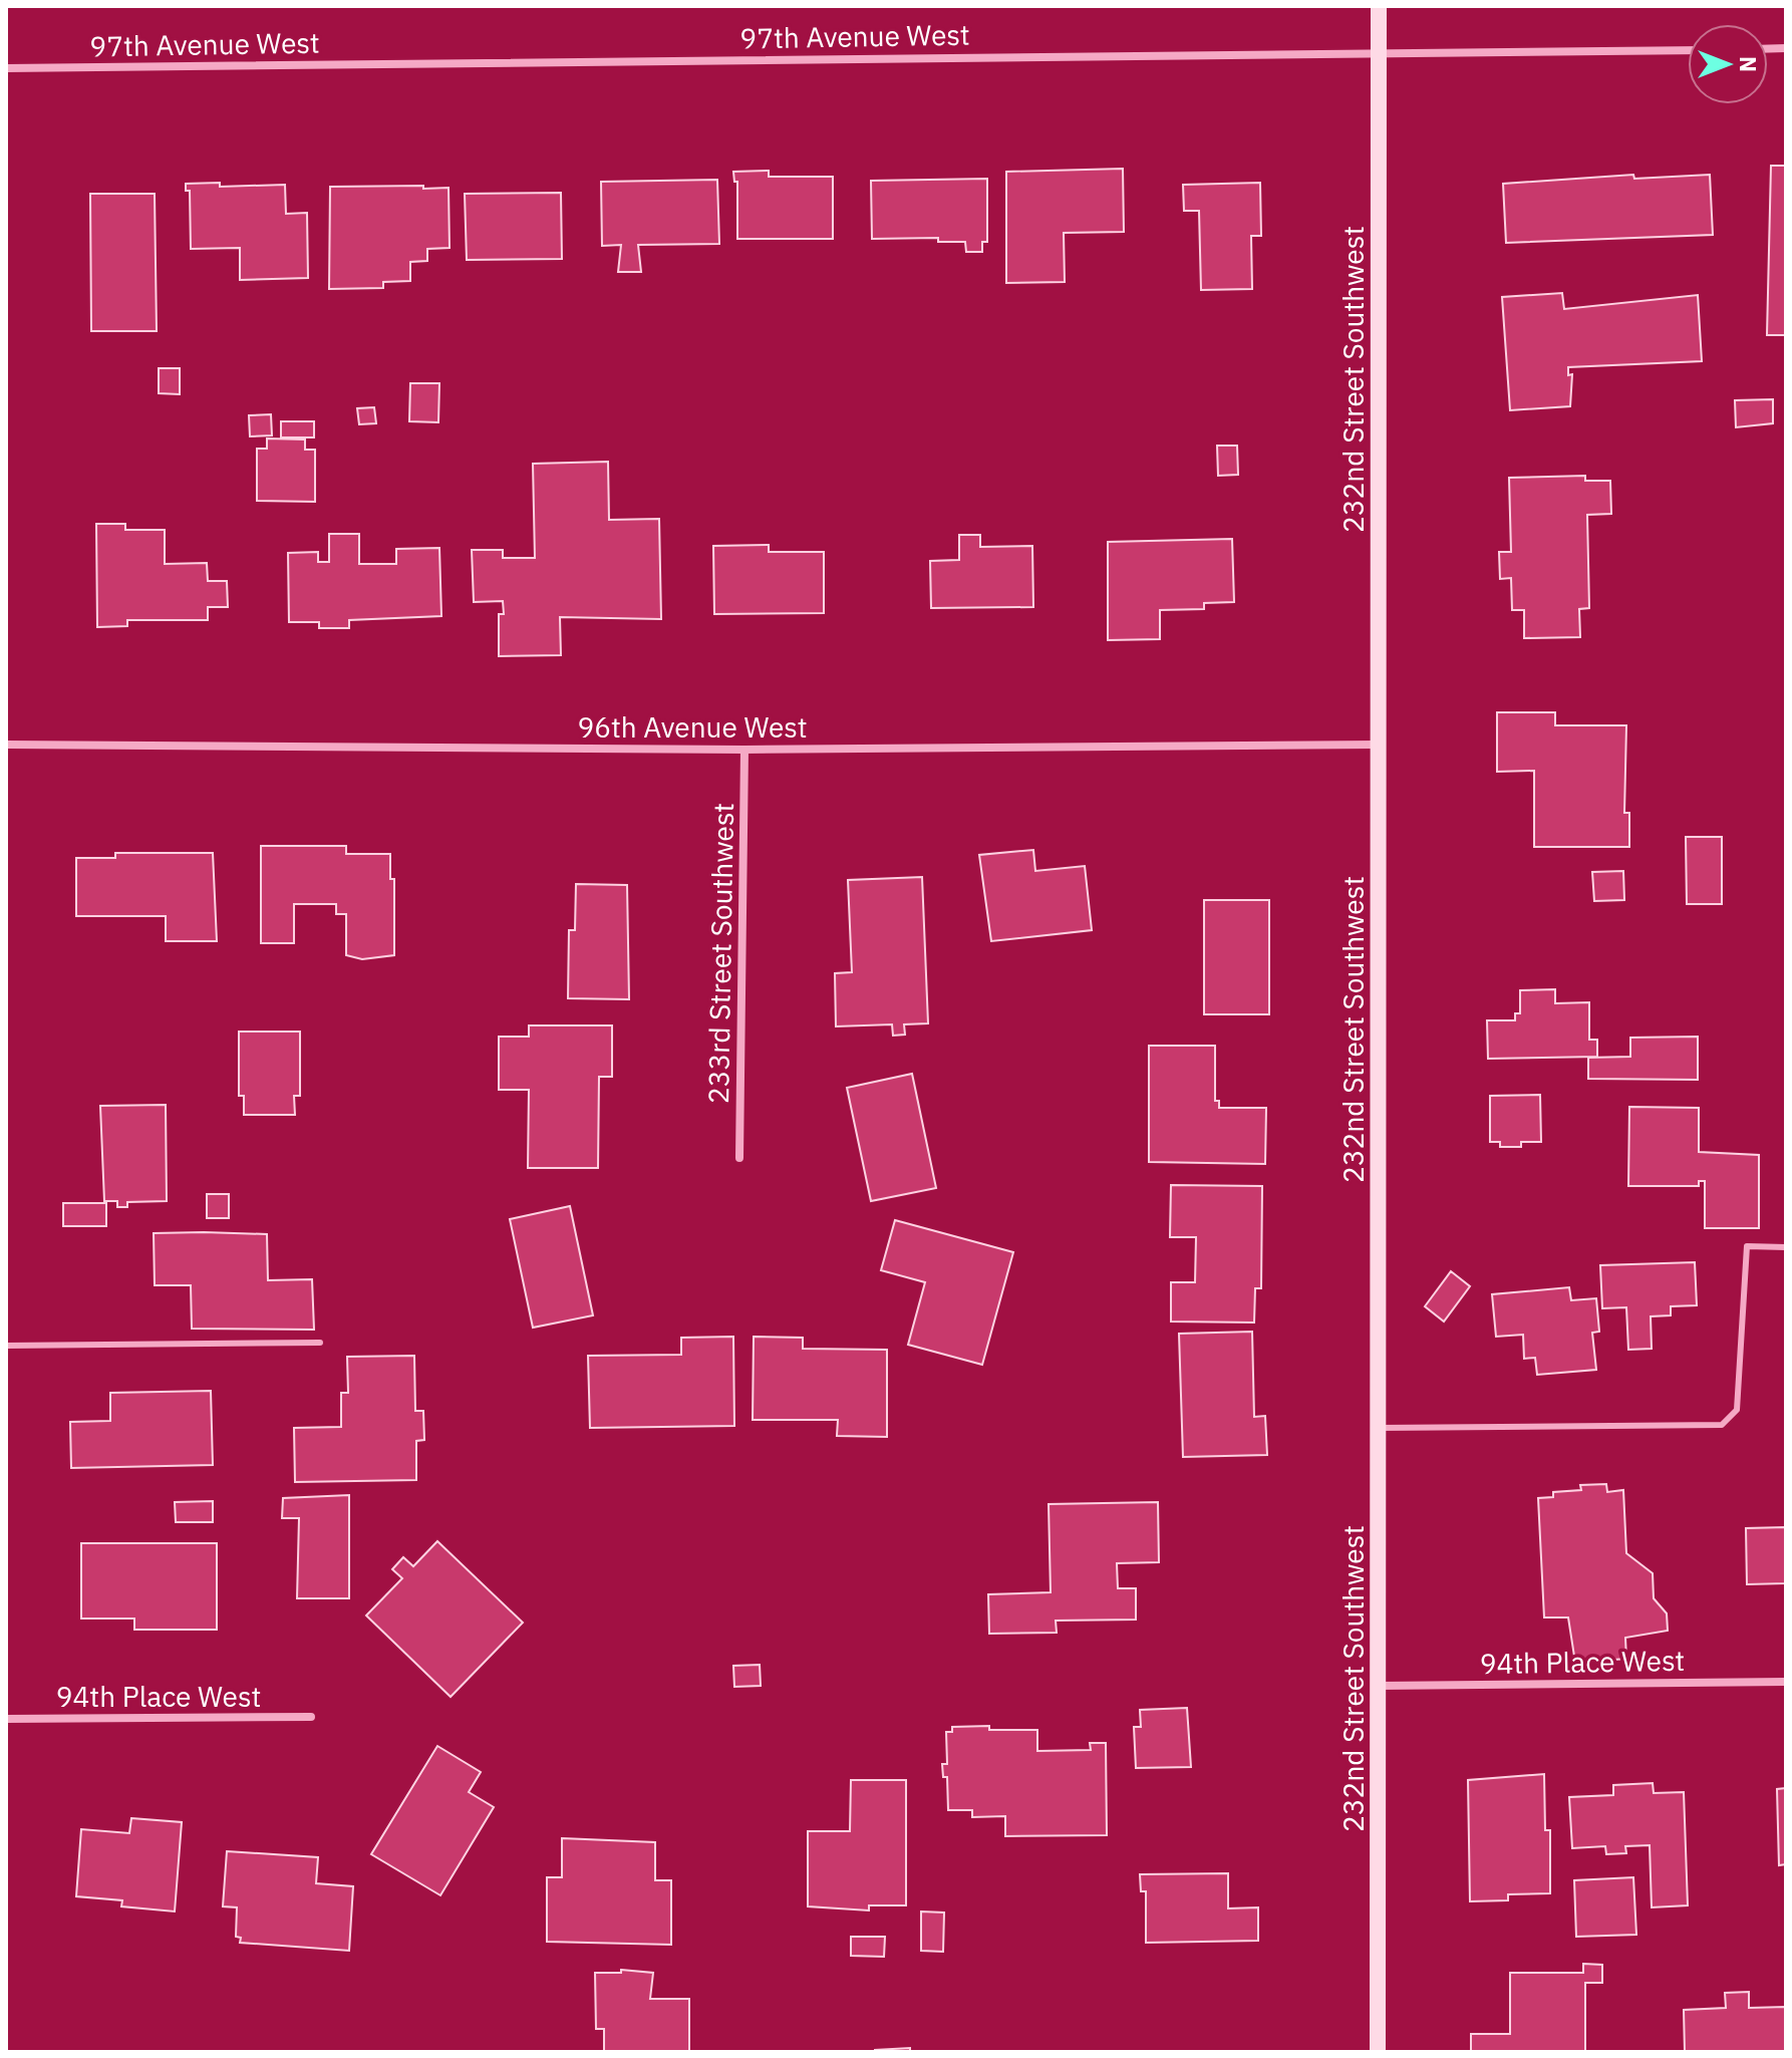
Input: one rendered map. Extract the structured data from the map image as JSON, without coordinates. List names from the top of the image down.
{
  "streets": {
    "street": [
      "97th Avenue West",
      "232nd Street Southwest",
      "96th Avenue West",
      "233rd Street Southwest",
      "94th Place West"
    ]
  },
  "crossings": [
    ["97th Avenue West", "232nd Street Southwest"],
    ["232nd Street Southwest", "96th Avenue West"],
    ["232nd Street Southwest", "94th Place West"],
    ["96th Avenue West", "233rd Street Southwest"]
  ],
  "north": "right"
}
